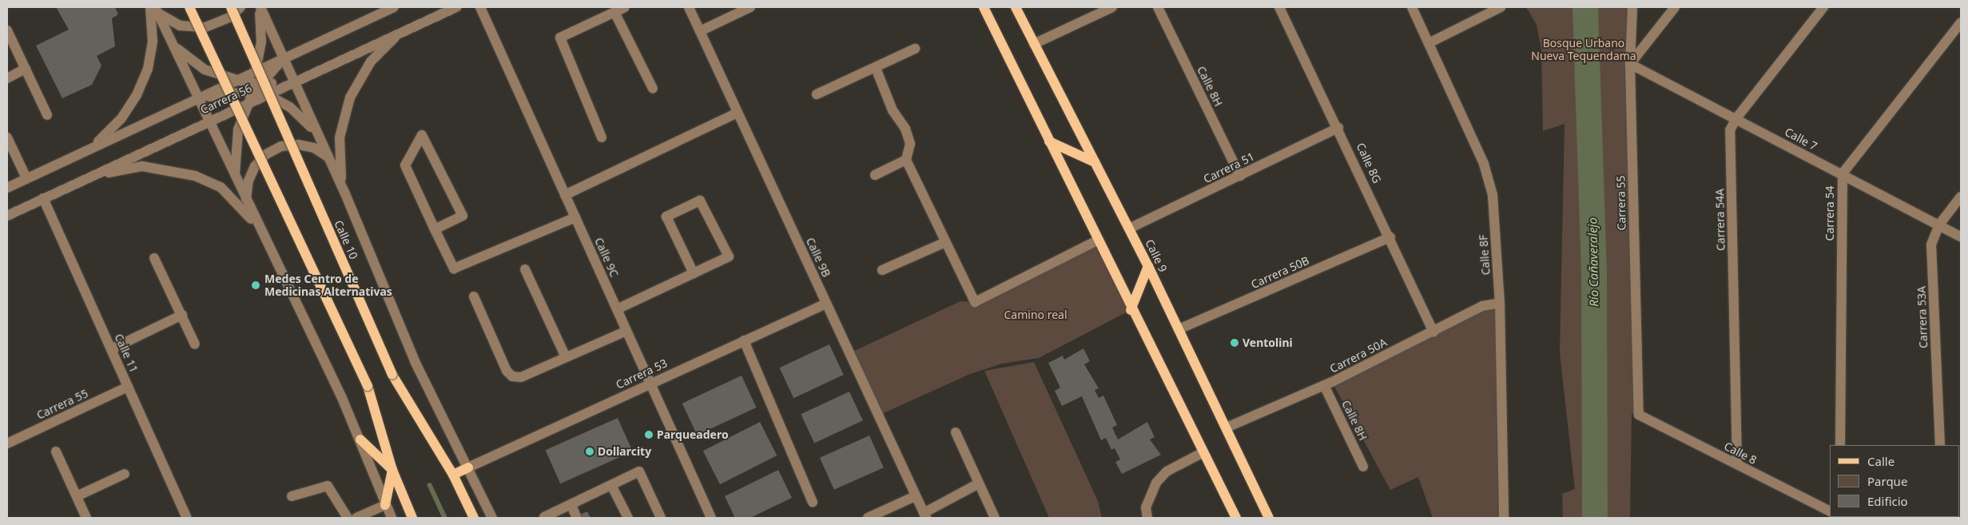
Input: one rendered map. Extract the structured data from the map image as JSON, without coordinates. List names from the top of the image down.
{
  "streets": {
    "main road": ["Calle 10", "Calle 9"],
    "street": [
      "Calle 8H",
      "Carrera 56",
      "Calle 7",
      "Calle 8G",
      "Carrera 51",
      "Carrera 55",
      "Carrera 54",
      "Carrera 54A",
      "Calle 8F",
      "Calle 9C",
      "Calle 9B",
      "Carrera 50B",
      "Carrera 53A",
      "Calle 11",
      "Carrera 50A",
      "Carrera 53",
      "Calle 8"
    ]
  },
  "crossings": [
    ["Calle 8H", "Carrera 51"],
    ["Calle 8H", "Carrera 50A"],
    ["Carrera 56", "Calle 10"],
    ["Carrera 56", "Calle 11"],
    ["Calle 7", "Carrera 55"],
    ["Calle 7", "Carrera 54"],
    ["Calle 7", "Carrera 54A"],
    ["Calle 7", "Carrera 53A"],
    ["Calle 8G", "Carrera 51"],
    ["Calle 8G", "Carrera 50B"],
    ["Calle 8G", "Carrera 50A"],
    ["Carrera 51", "Calle 9"],
    ["Carrera 55", "Calle 11"],
    ["Carrera 55", "Calle 8"],
    ["Carrera 54A", "Calle 8"],
    ["Calle 10", "Carrera 53"],
    ["Calle 8F", "Carrera 50A"],
    ["Calle 9", "Carrera 50B"],
    ["Calle 9", "Carrera 50A"],
    ["Calle 9C", "Carrera 53"],
    ["Calle 9B", "Carrera 53"]
  ],
  "water": ["Río Cañaveralejo"],
  "parks": ["Bosque Urbano Nueva Tequendama", "Camino real"],
  "places": [
    "Medes Centro de Medicinas Alternativas",
    "Ventolini",
    "Parqueadero",
    "Dollarcity"
  ],
  "legend": ["Calle", "Parque", "Edificio"]
}
